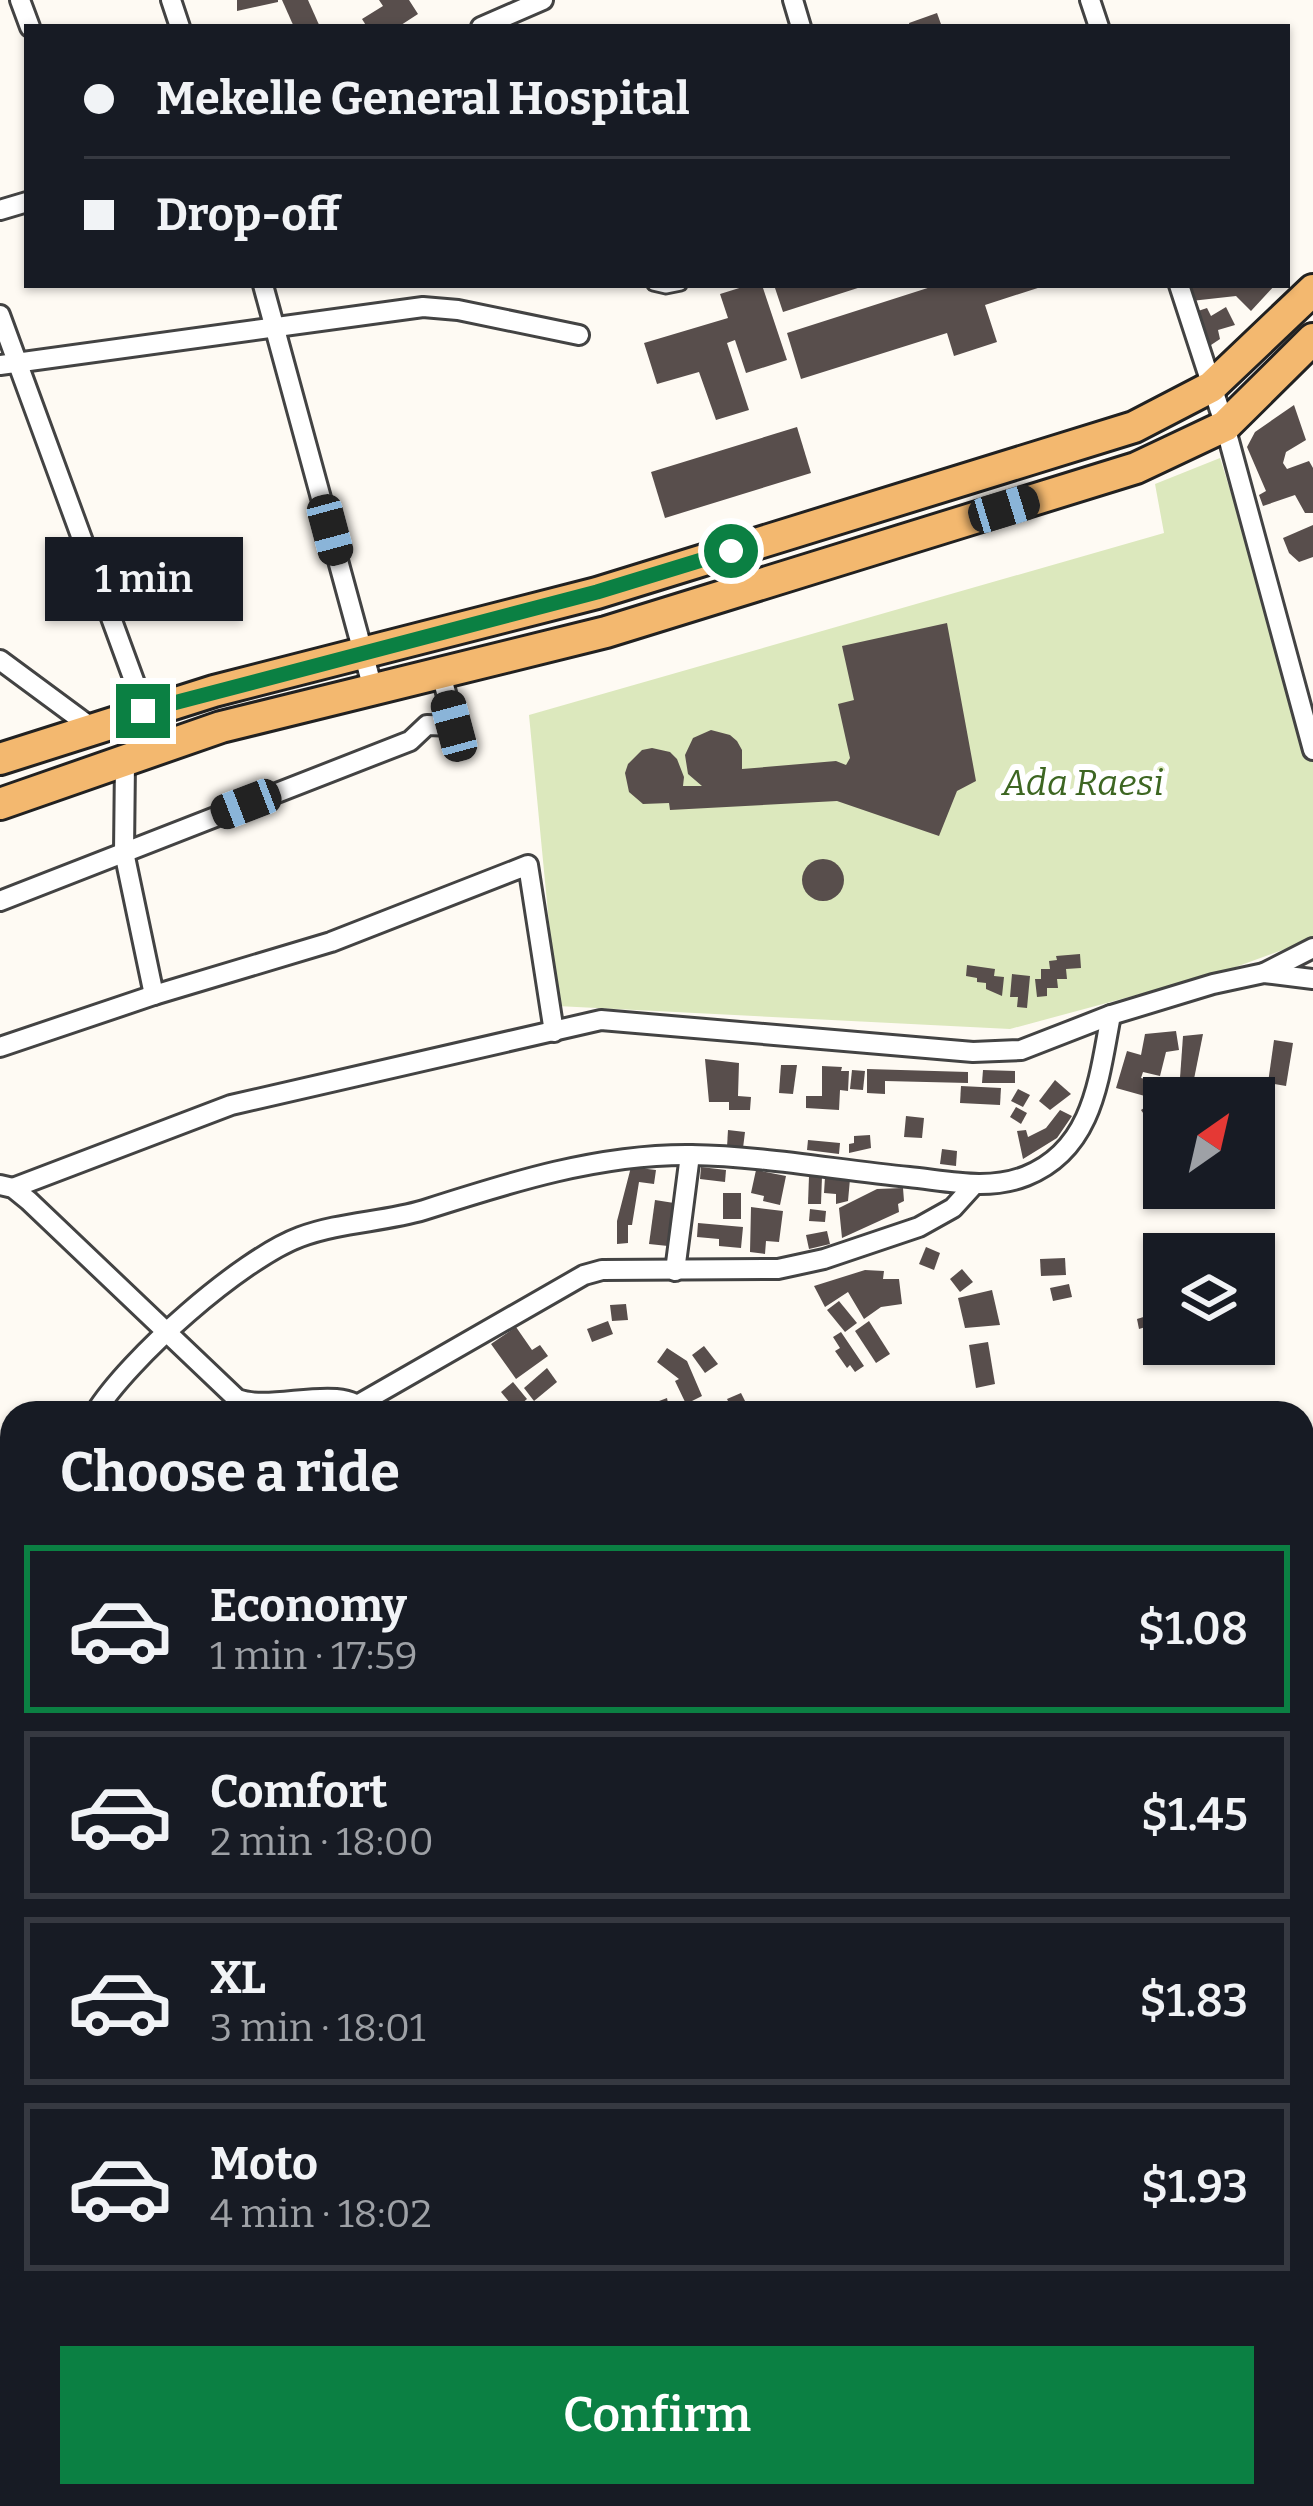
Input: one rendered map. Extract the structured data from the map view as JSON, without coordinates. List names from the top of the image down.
{
  "parks": ["Ada Raesi"],
  "north": "top right",
  "page": {
    "banner": ["Mekelle General Hospital", "Drop-off"],
    "bubble": "1 min",
    "heading": "Choose a ride",
    "list": [
      {
        "name": "Economy",
        "note": "1 min · 17:59",
        "value": "$1.08"
      },
      {
        "name": "Comfort",
        "note": "2 min · 18:00",
        "value": "$1.45"
      },
      {
        "name": "XL",
        "note": "3 min · 18:01",
        "value": "$1.83"
      },
      {
        "name": "Moto",
        "note": "4 min · 18:02",
        "value": "$1.93"
      }
    ],
    "buttons": "Confirm"
  }
}
